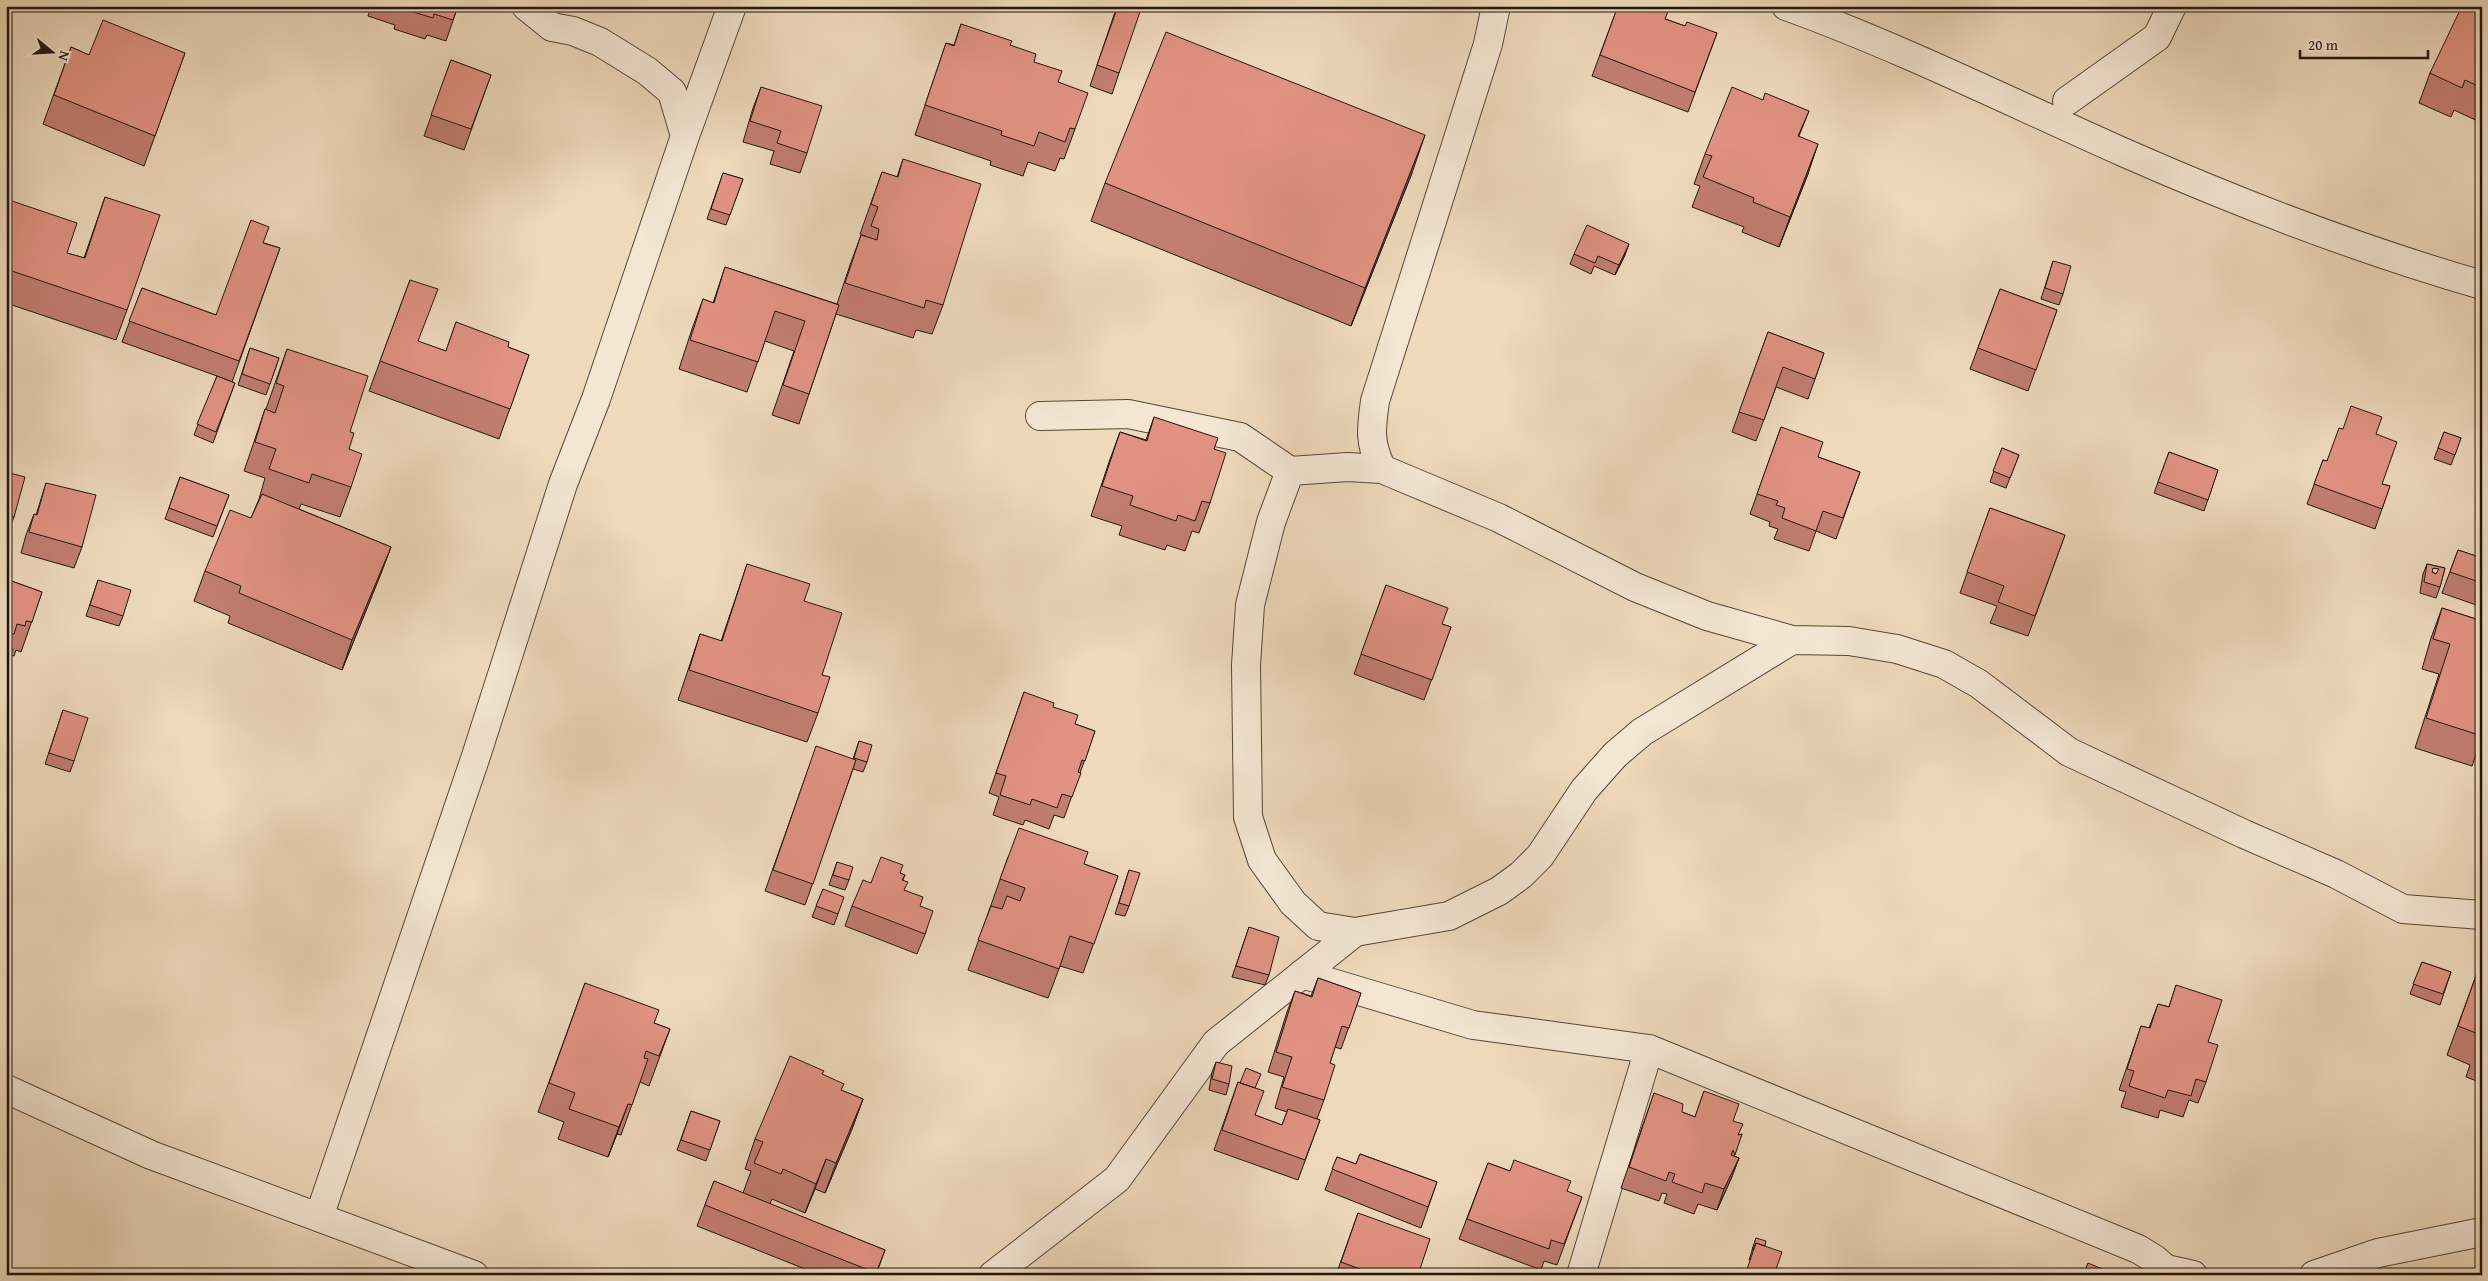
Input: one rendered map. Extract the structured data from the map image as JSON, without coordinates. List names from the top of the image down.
{
  "scale_bar": "20 m",
  "north": "right"
}
